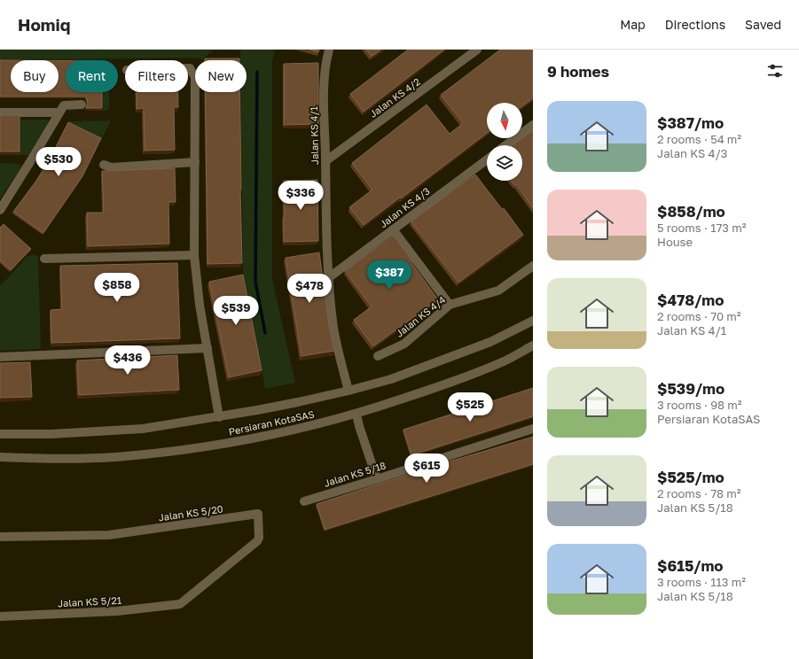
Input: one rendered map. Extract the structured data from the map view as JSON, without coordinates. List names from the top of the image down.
{
  "streets": {
    "street": [
      "Jalan KS 4/2",
      "Jalan KS 4/1",
      "Jalan KS 4/3",
      "Jalan KS 4/4",
      "Persiaran KotaSAS",
      "Jalan KS 5/18",
      "Jalan KS 5/20",
      "Jalan KS 5/21"
    ]
  },
  "crossings": [
    ["Jalan KS 4/2", "Jalan KS 4/1"],
    ["Jalan KS 4/1", "Jalan KS 4/3"],
    ["Jalan KS 4/1", "Persiaran KotaSAS"],
    ["Jalan KS 5/20", "Jalan KS 5/21"]
  ],
  "north": "bottom",
  "page": {
    "header": "Homiq",
    "nav": ["Map", "Directions", "Saved"],
    "heading": "9 homes",
    "chip": [
      "Buy",
      "Rent",
      "Filters",
      "New"
    ],
    "list": [
      {
        "name": "$387/mo",
        "note": "2 rooms · 54 m² · Jalan KS 4/3"
      },
      {
        "name": "$858/mo",
        "note": "5 rooms · 173 m² · House"
      },
      {
        "name": "$478/mo",
        "note": "2 rooms · 70 m² · Jalan KS 4/1"
      },
      {
        "name": "$539/mo",
        "note": "3 rooms · 98 m² · Persiaran KotaSAS"
      },
      {
        "name": "$525/mo",
        "note": "2 rooms · 78 m² · Jalan KS 5/18"
      },
      {
        "name": "$615/mo",
        "note": "3 rooms · 113 m² · Jalan KS 5/18"
      }
    ],
    "price": [
      "$530",
      "$336",
      "$387",
      "$858",
      "$478",
      "$539",
      "$436",
      "$525",
      "$615"
    ]
  }
}
